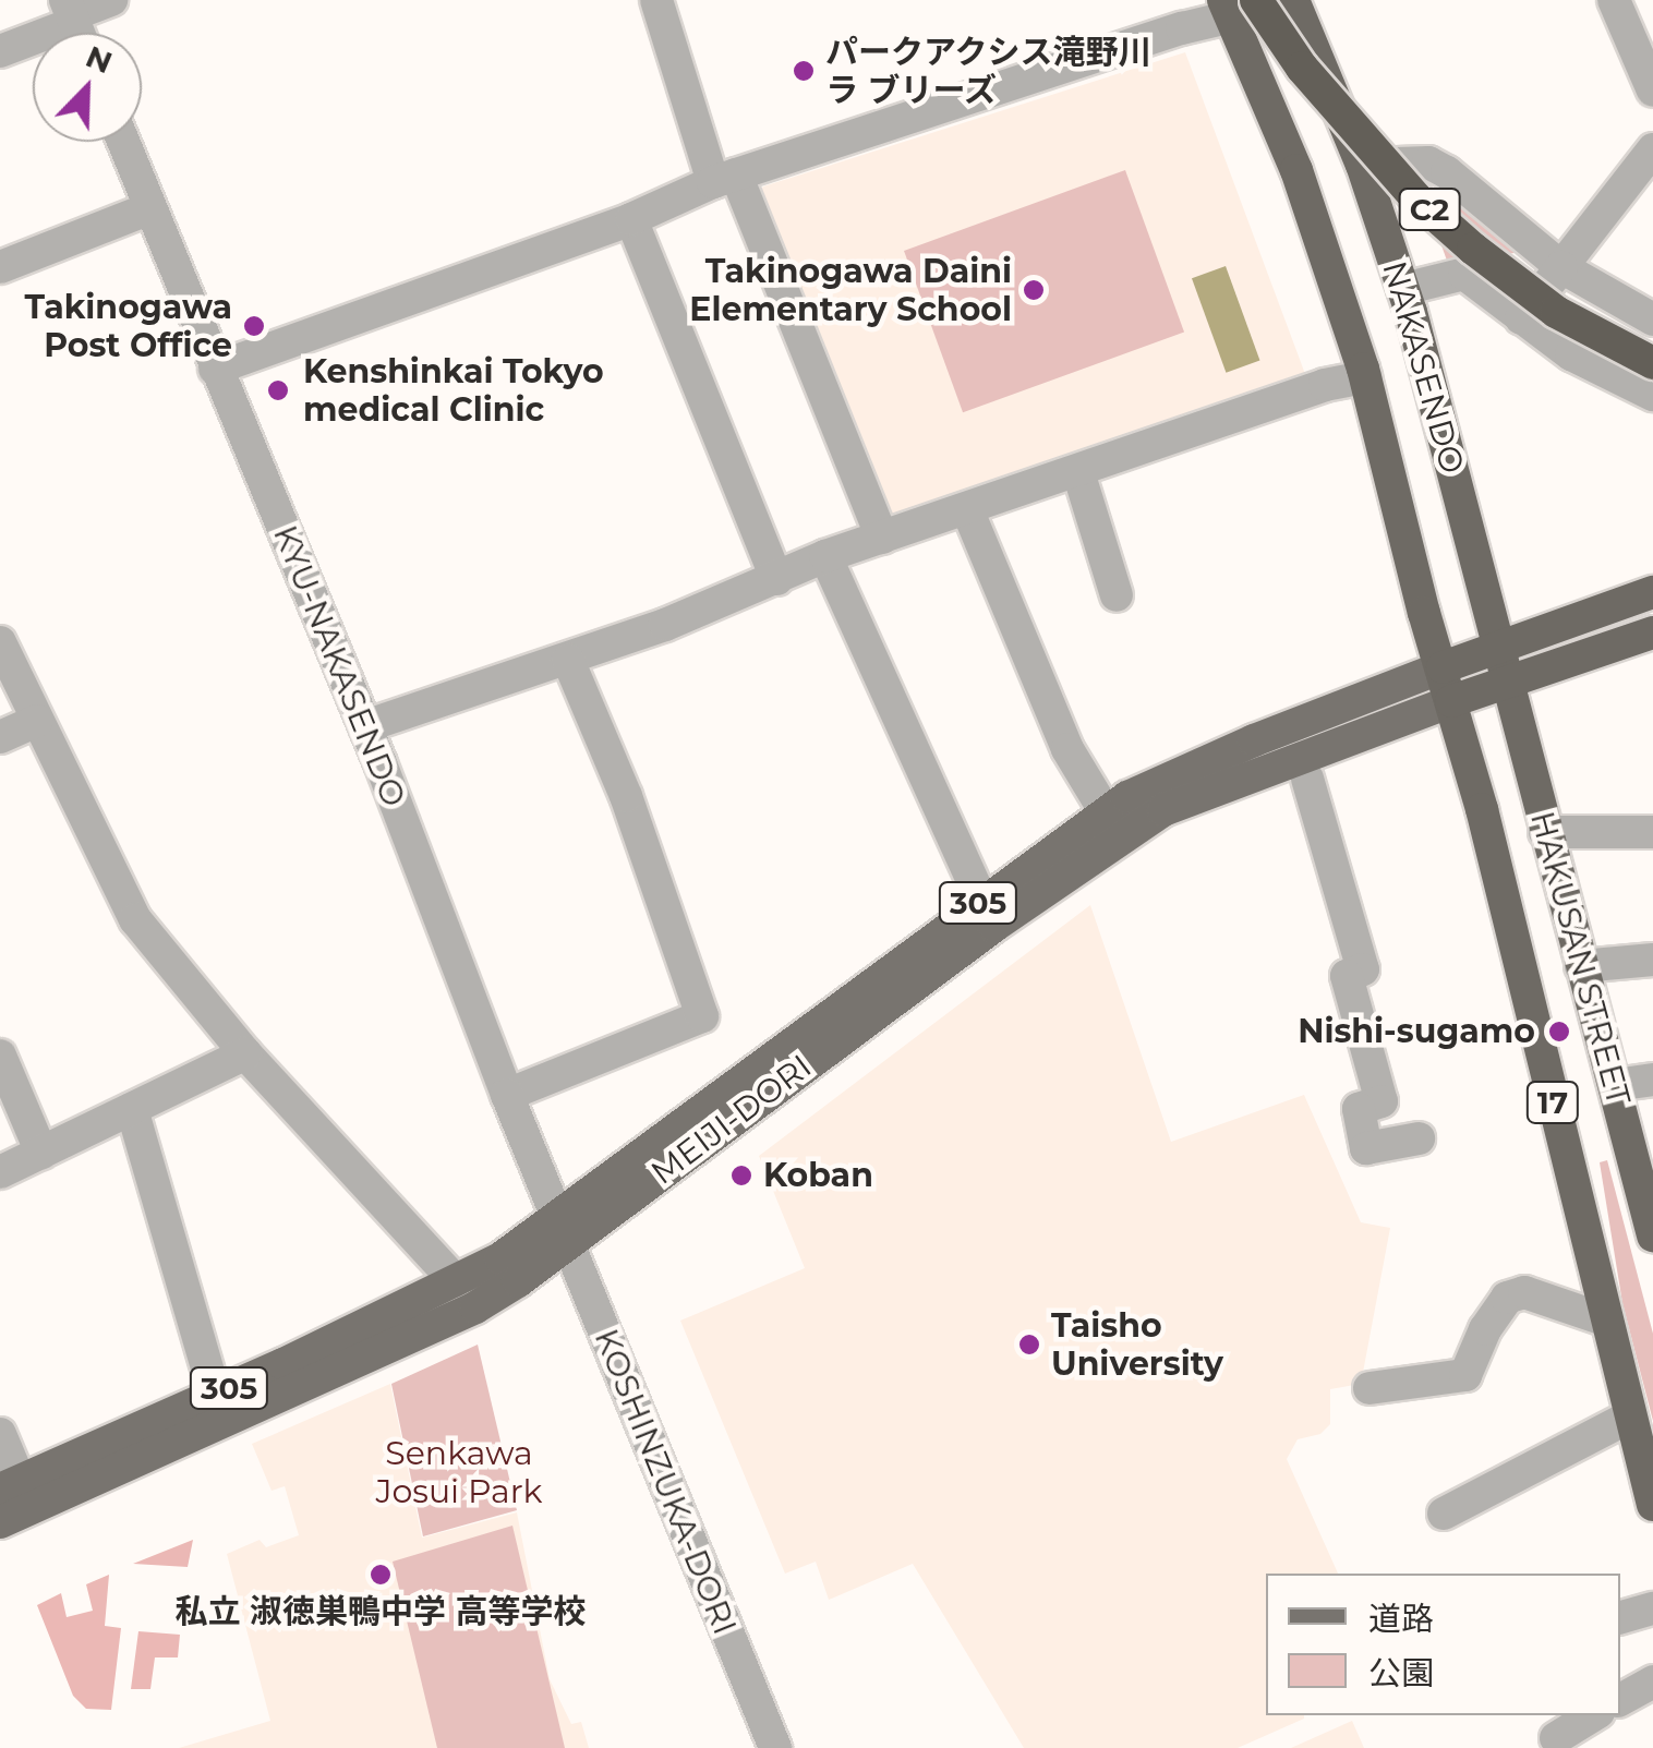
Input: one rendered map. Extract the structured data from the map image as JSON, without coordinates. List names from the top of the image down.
{
  "streets": {
    "highway": [
      "C2",
      "NAKASENDO",
      "HAKUSAN STREET",
      "17"
    ],
    "main road": ["305", "MEIJI-DORI"],
    "street": ["KYU-NAKASENDO", "KOSHINZUKA-DORI"]
  },
  "crossings": [
    ["C2", "NAKASENDO"],
    ["NAKASENDO", "HAKUSAN STREET"],
    ["NAKASENDO", "17"],
    ["NAKASENDO", "MEIJI-DORI"],
    ["KYU-NAKASENDO", "MEIJI-DORI"],
    ["KYU-NAKASENDO", "KOSHINZUKA-DORI"],
    ["HAKUSAN STREET", "17"],
    ["HAKUSAN STREET", "MEIJI-DORI"],
    ["17", "MEIJI-DORI"],
    ["MEIJI-DORI", "KOSHINZUKA-DORI"]
  ],
  "parks": ["Senkawa Josui Park"],
  "places": [
    "パークアクシス滝野川 ラ ブリーズ",
    "Takinogawa Daini Elementary School",
    "Takinogawa Post Office",
    "Kenshinkai Tokyo medical Clinic",
    "Nishi-sugamo",
    "Koban",
    "Taisho University",
    "私立 淑徳巣鴨中学 高等学校"
  ],
  "legend": ["道路", "公園"],
  "north": "top right"
}
